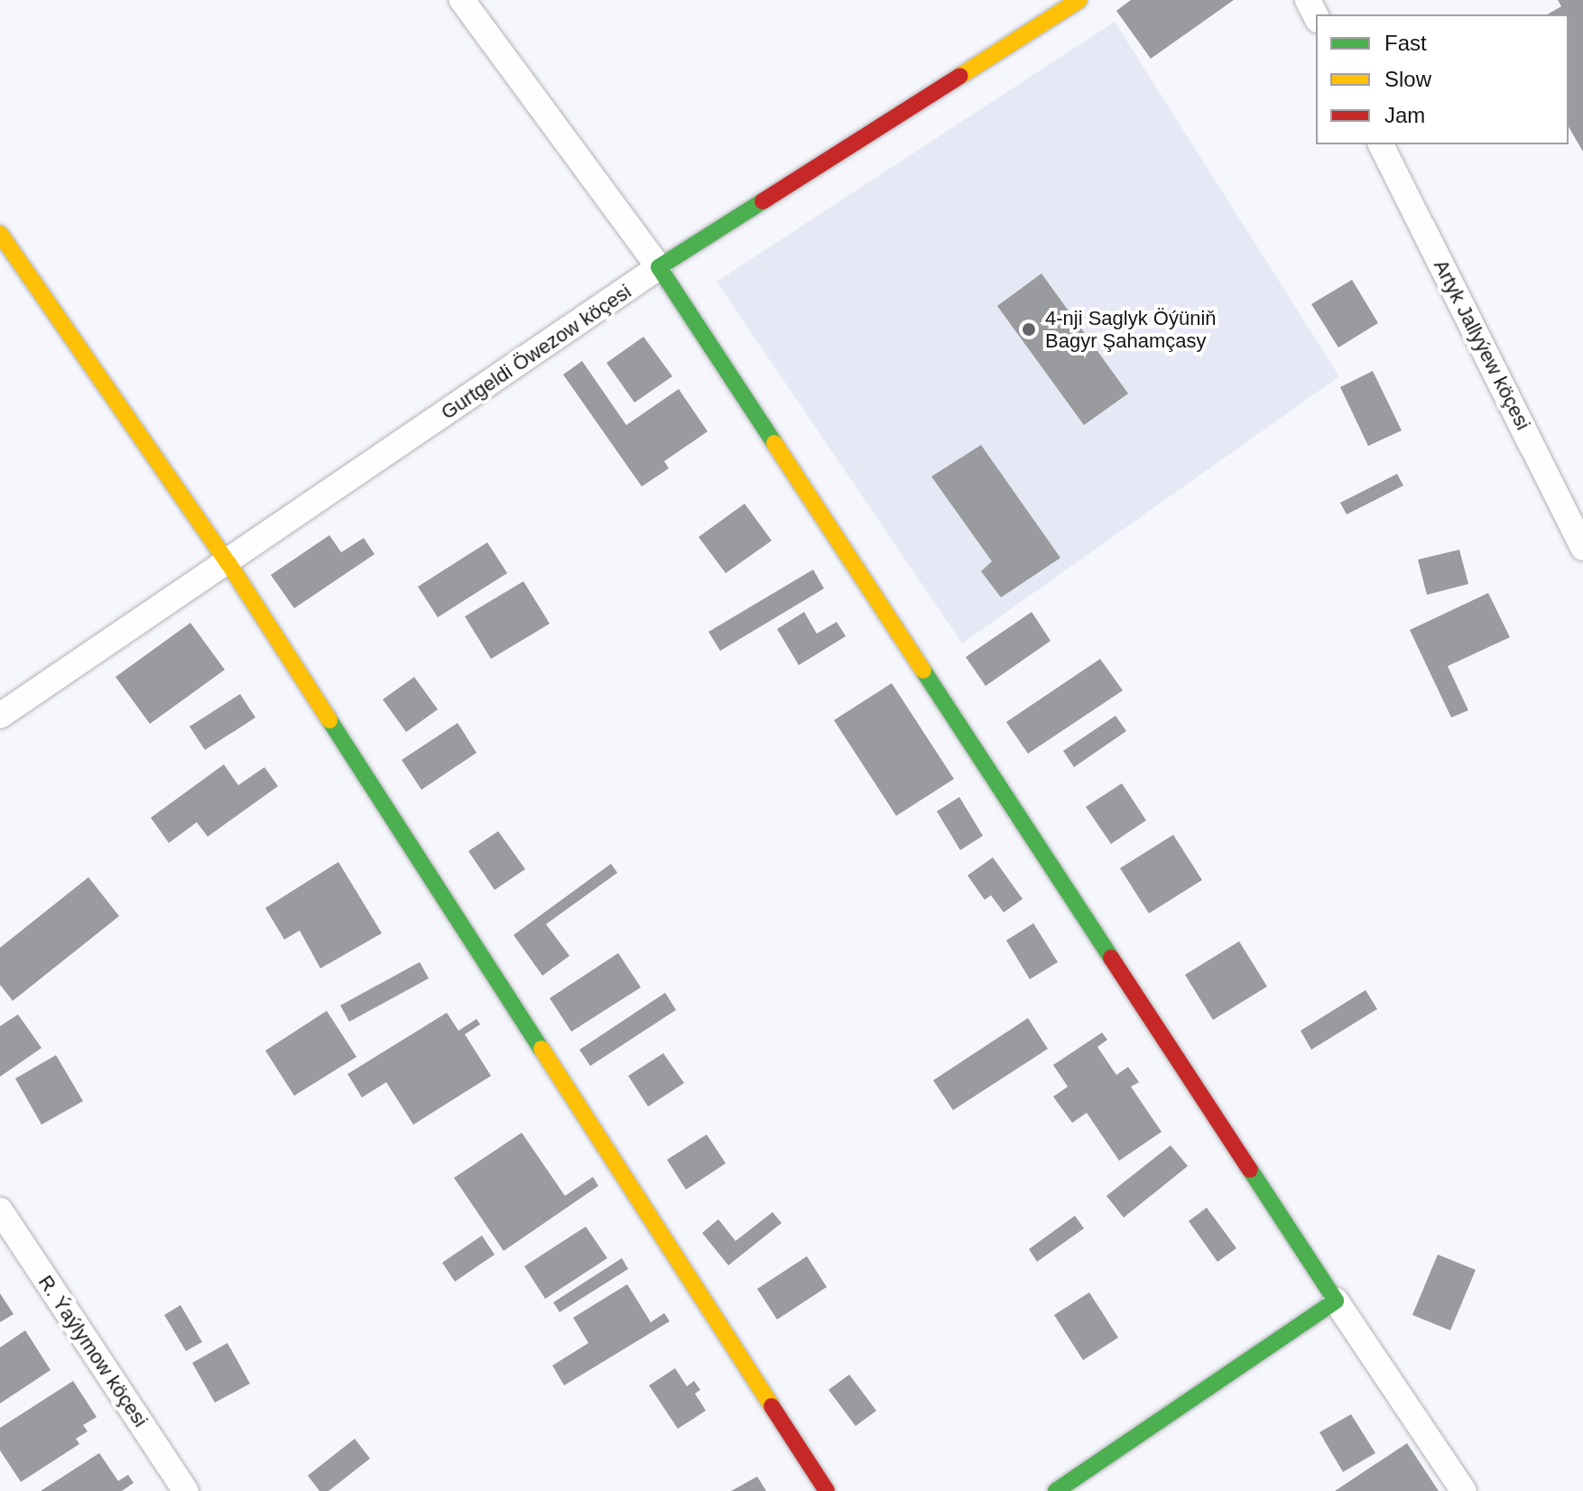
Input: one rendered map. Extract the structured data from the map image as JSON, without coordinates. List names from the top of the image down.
{
  "streets": {
    "street": ["Artyk Jallyýew köçesi", "Gurtgeldi Öwezow köçesi", "R. Ýaýlymow köçesi"]
  },
  "places": ["4-nji Saglyk Öýüniň Bagyr Şahamçasy"],
  "legend": ["Fast", "Slow", "Jam"]
}
